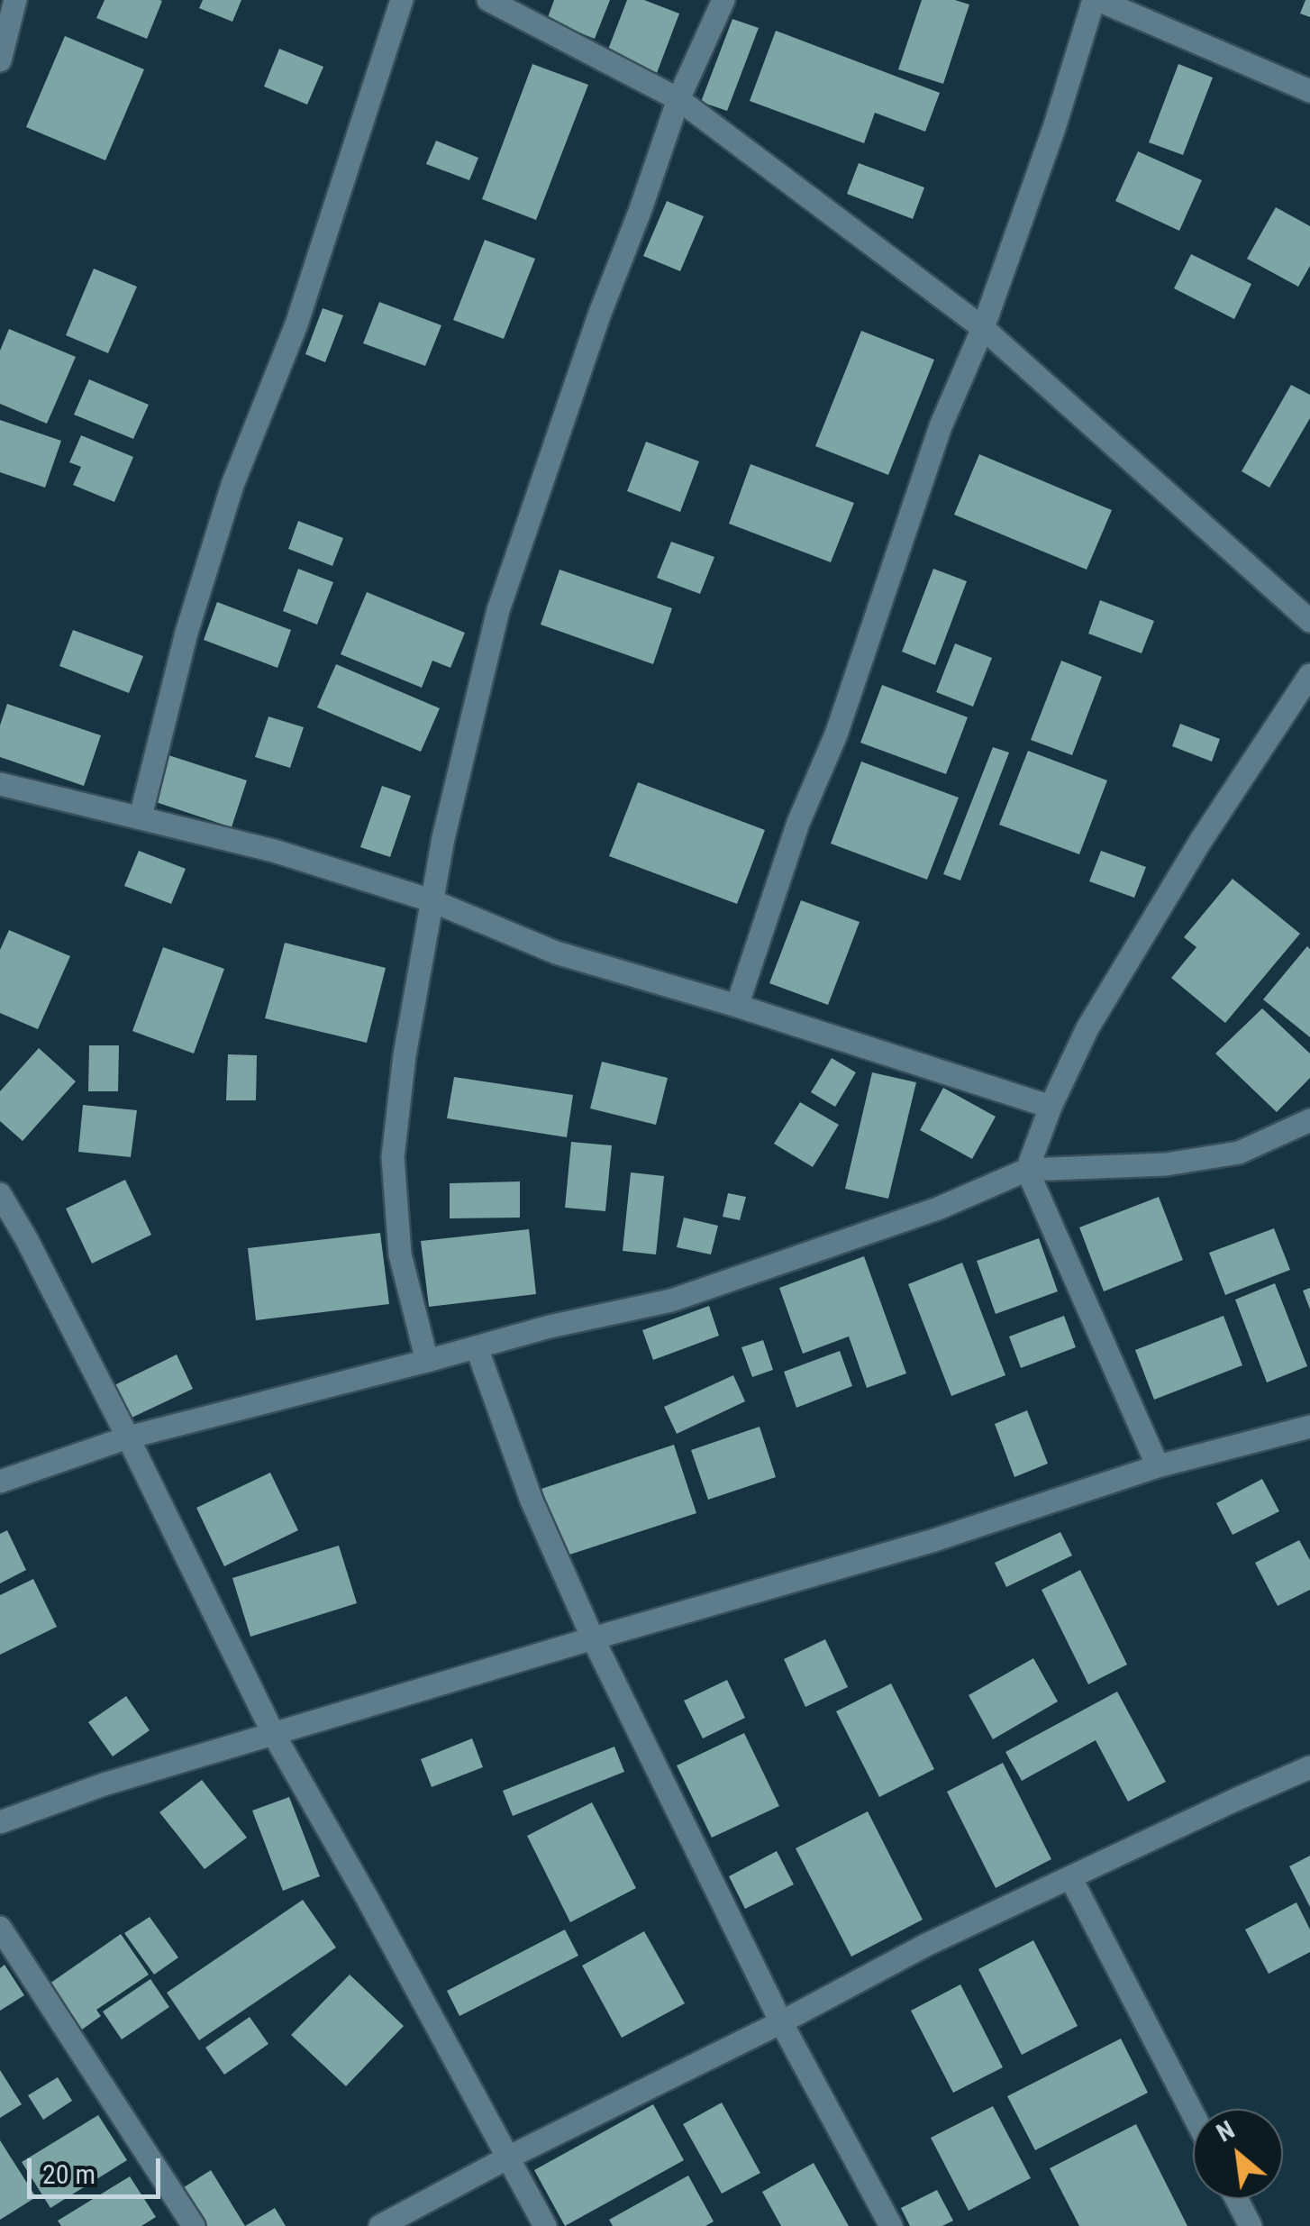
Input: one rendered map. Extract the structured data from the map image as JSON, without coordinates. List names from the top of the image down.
{
  "scale_bar": "20 m",
  "north": "top left"
}
